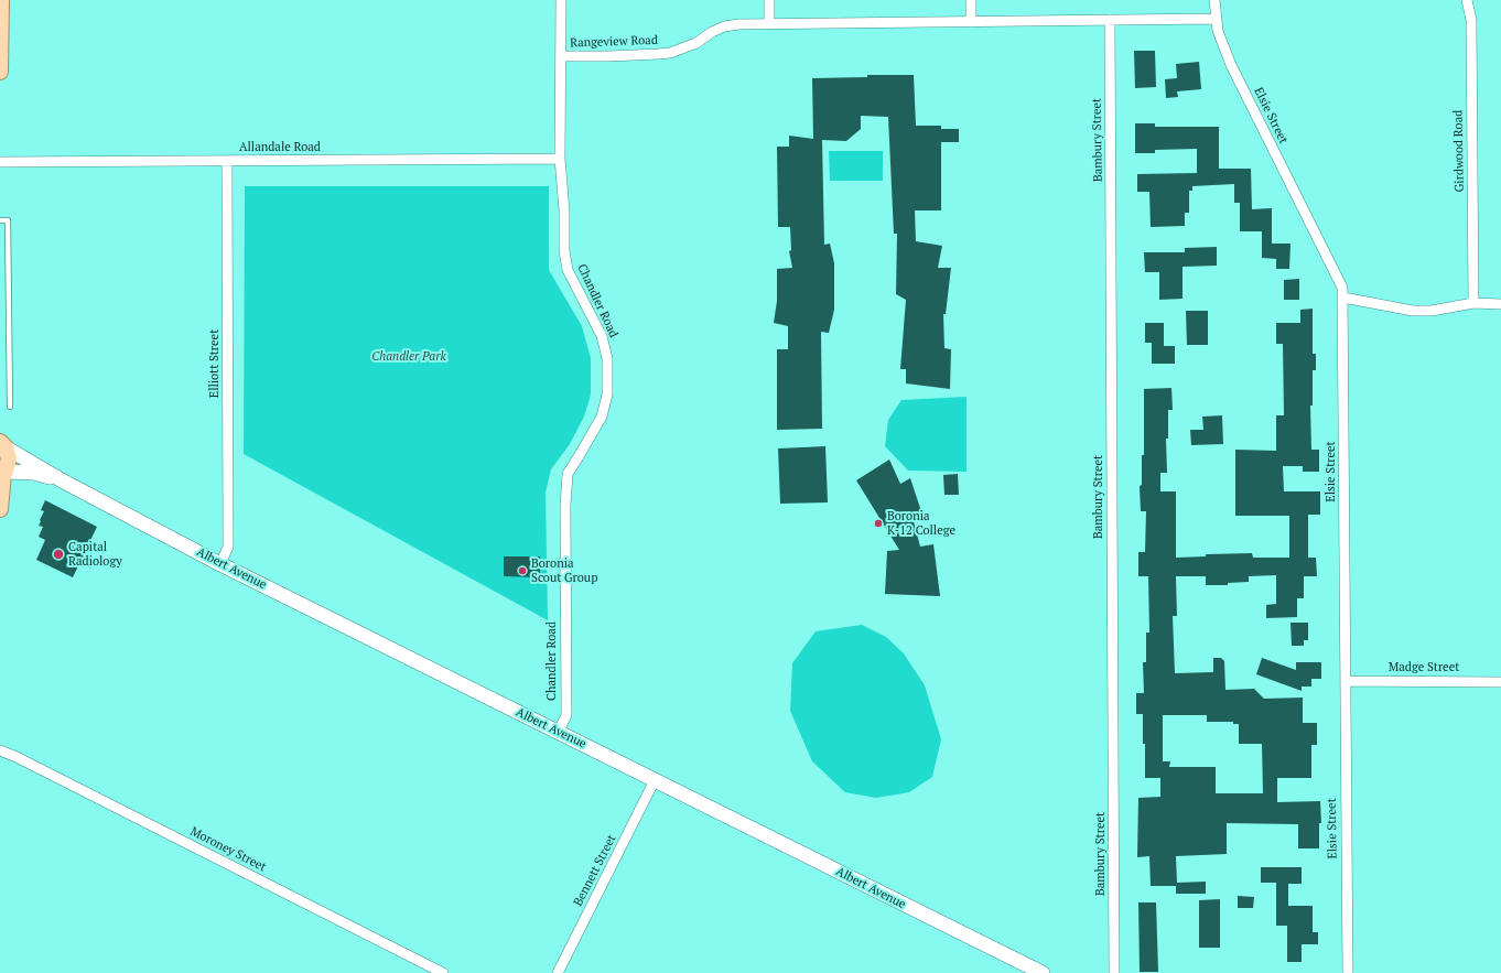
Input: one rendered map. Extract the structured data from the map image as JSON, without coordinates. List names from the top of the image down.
{
  "streets": {
    "main road": ["Albert Avenue"],
    "street": [
      "Rangeview Road",
      "Elsie Street",
      "Bambury Street",
      "Allandale Road",
      "Girdwood Road",
      "Chandler Road",
      "Elliott Street",
      "Madge Street",
      "Moroney Street",
      "Bennett Street"
    ]
  },
  "crossings": [
    ["Rangeview Road", "Elsie Street"],
    ["Rangeview Road", "Bambury Street"],
    ["Rangeview Road", "Chandler Road"],
    ["Elsie Street", "Madge Street"],
    ["Allandale Road", "Chandler Road"],
    ["Allandale Road", "Elliott Street"],
    ["Chandler Road", "Albert Avenue"],
    ["Elliott Street", "Albert Avenue"],
    ["Albert Avenue", "Bennett Street"]
  ],
  "parks": ["Chandler Park"],
  "places": ["Boronia K-12 College", "Capital Radiology", "Boronia Scout Group"]
}
